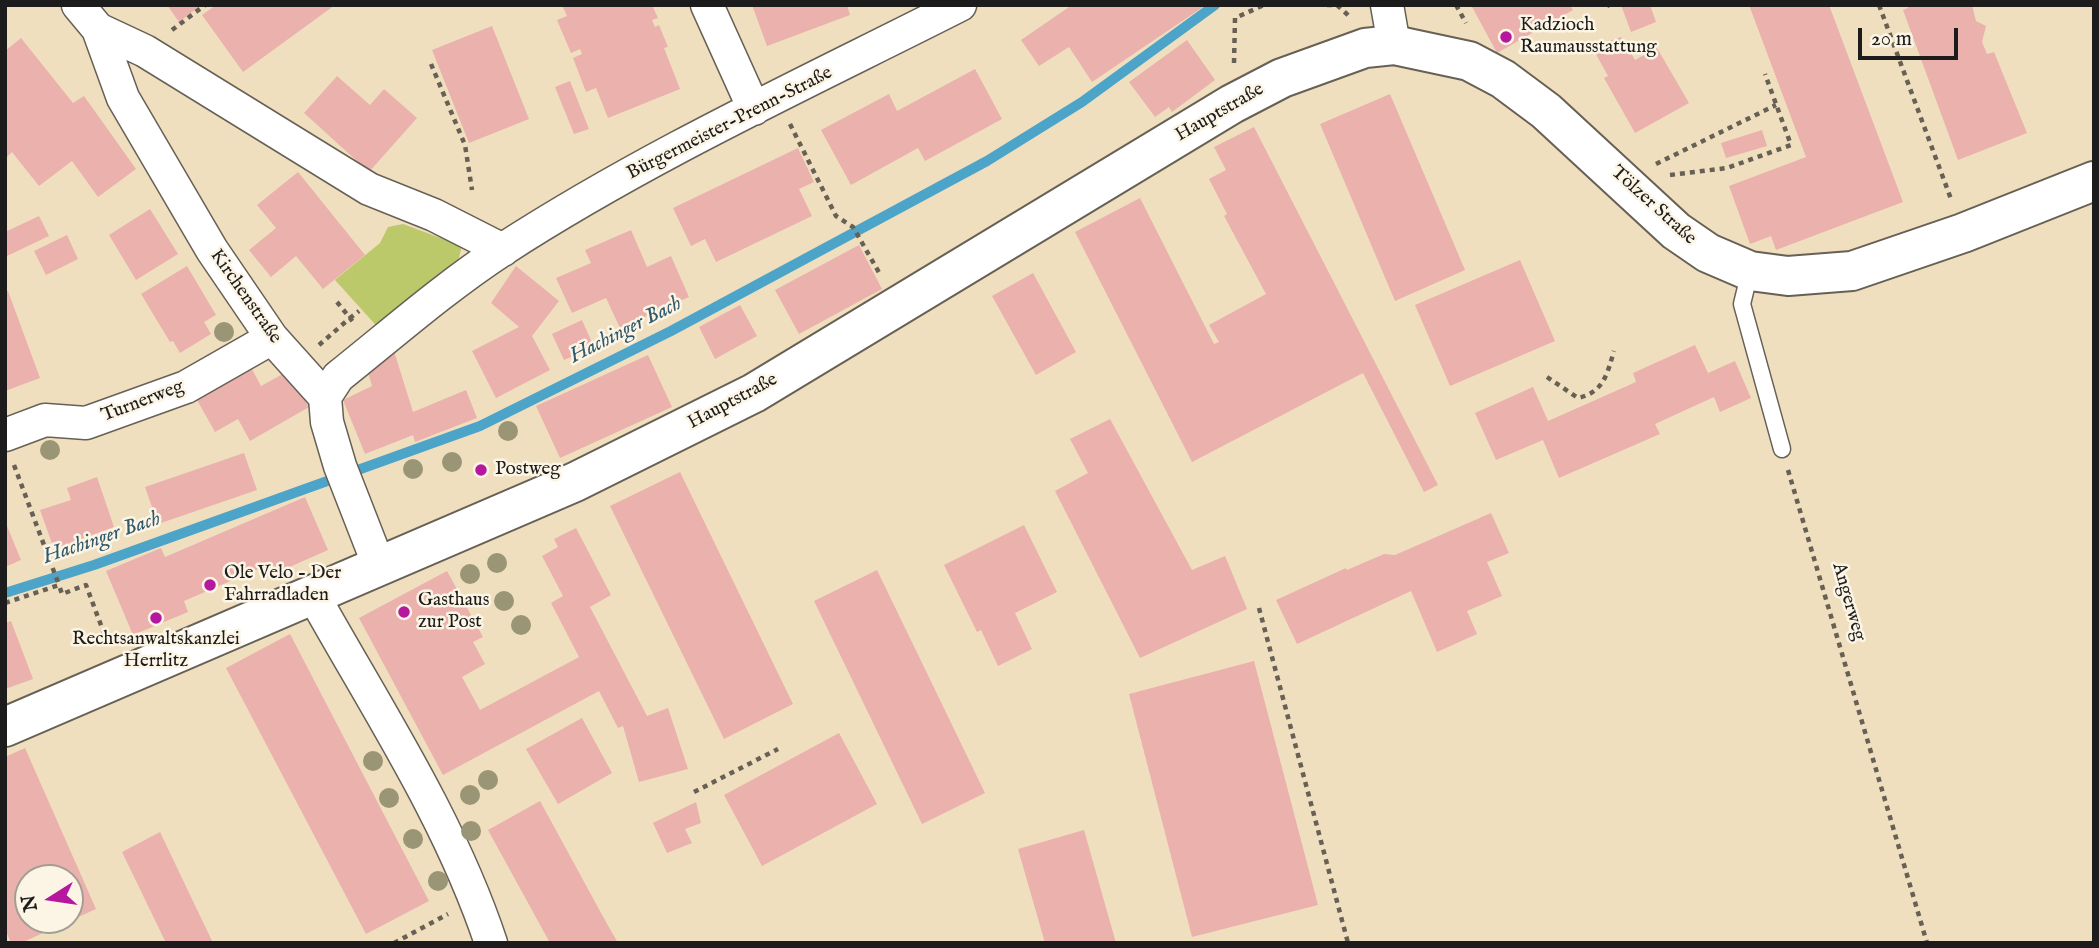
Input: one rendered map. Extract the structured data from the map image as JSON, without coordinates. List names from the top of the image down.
{
  "streets": {
    "main road": ["Hauptstraße", "Tölzer Straße"],
    "street": ["Bürgermeister-Prenn-Straße", "Kirchenstraße", "Turnerweg"],
    "path": ["Angerweg"]
  },
  "crossings": [
    ["Hauptstraße", "Tölzer Straße"],
    ["Bürgermeister-Prenn-Straße", "Kirchenstraße"],
    ["Kirchenstraße", "Turnerweg"]
  ],
  "water": ["Hachinger Bach"],
  "places": [
    "Kadzioch Raumausstattung",
    "Postweg",
    "Ole Velo - Der Fahrradladen",
    "Gasthaus zur Post",
    "Rechtsanwaltskanzlei Herrlitz"
  ],
  "scale_bar": "20 m",
  "north": "left"
}
